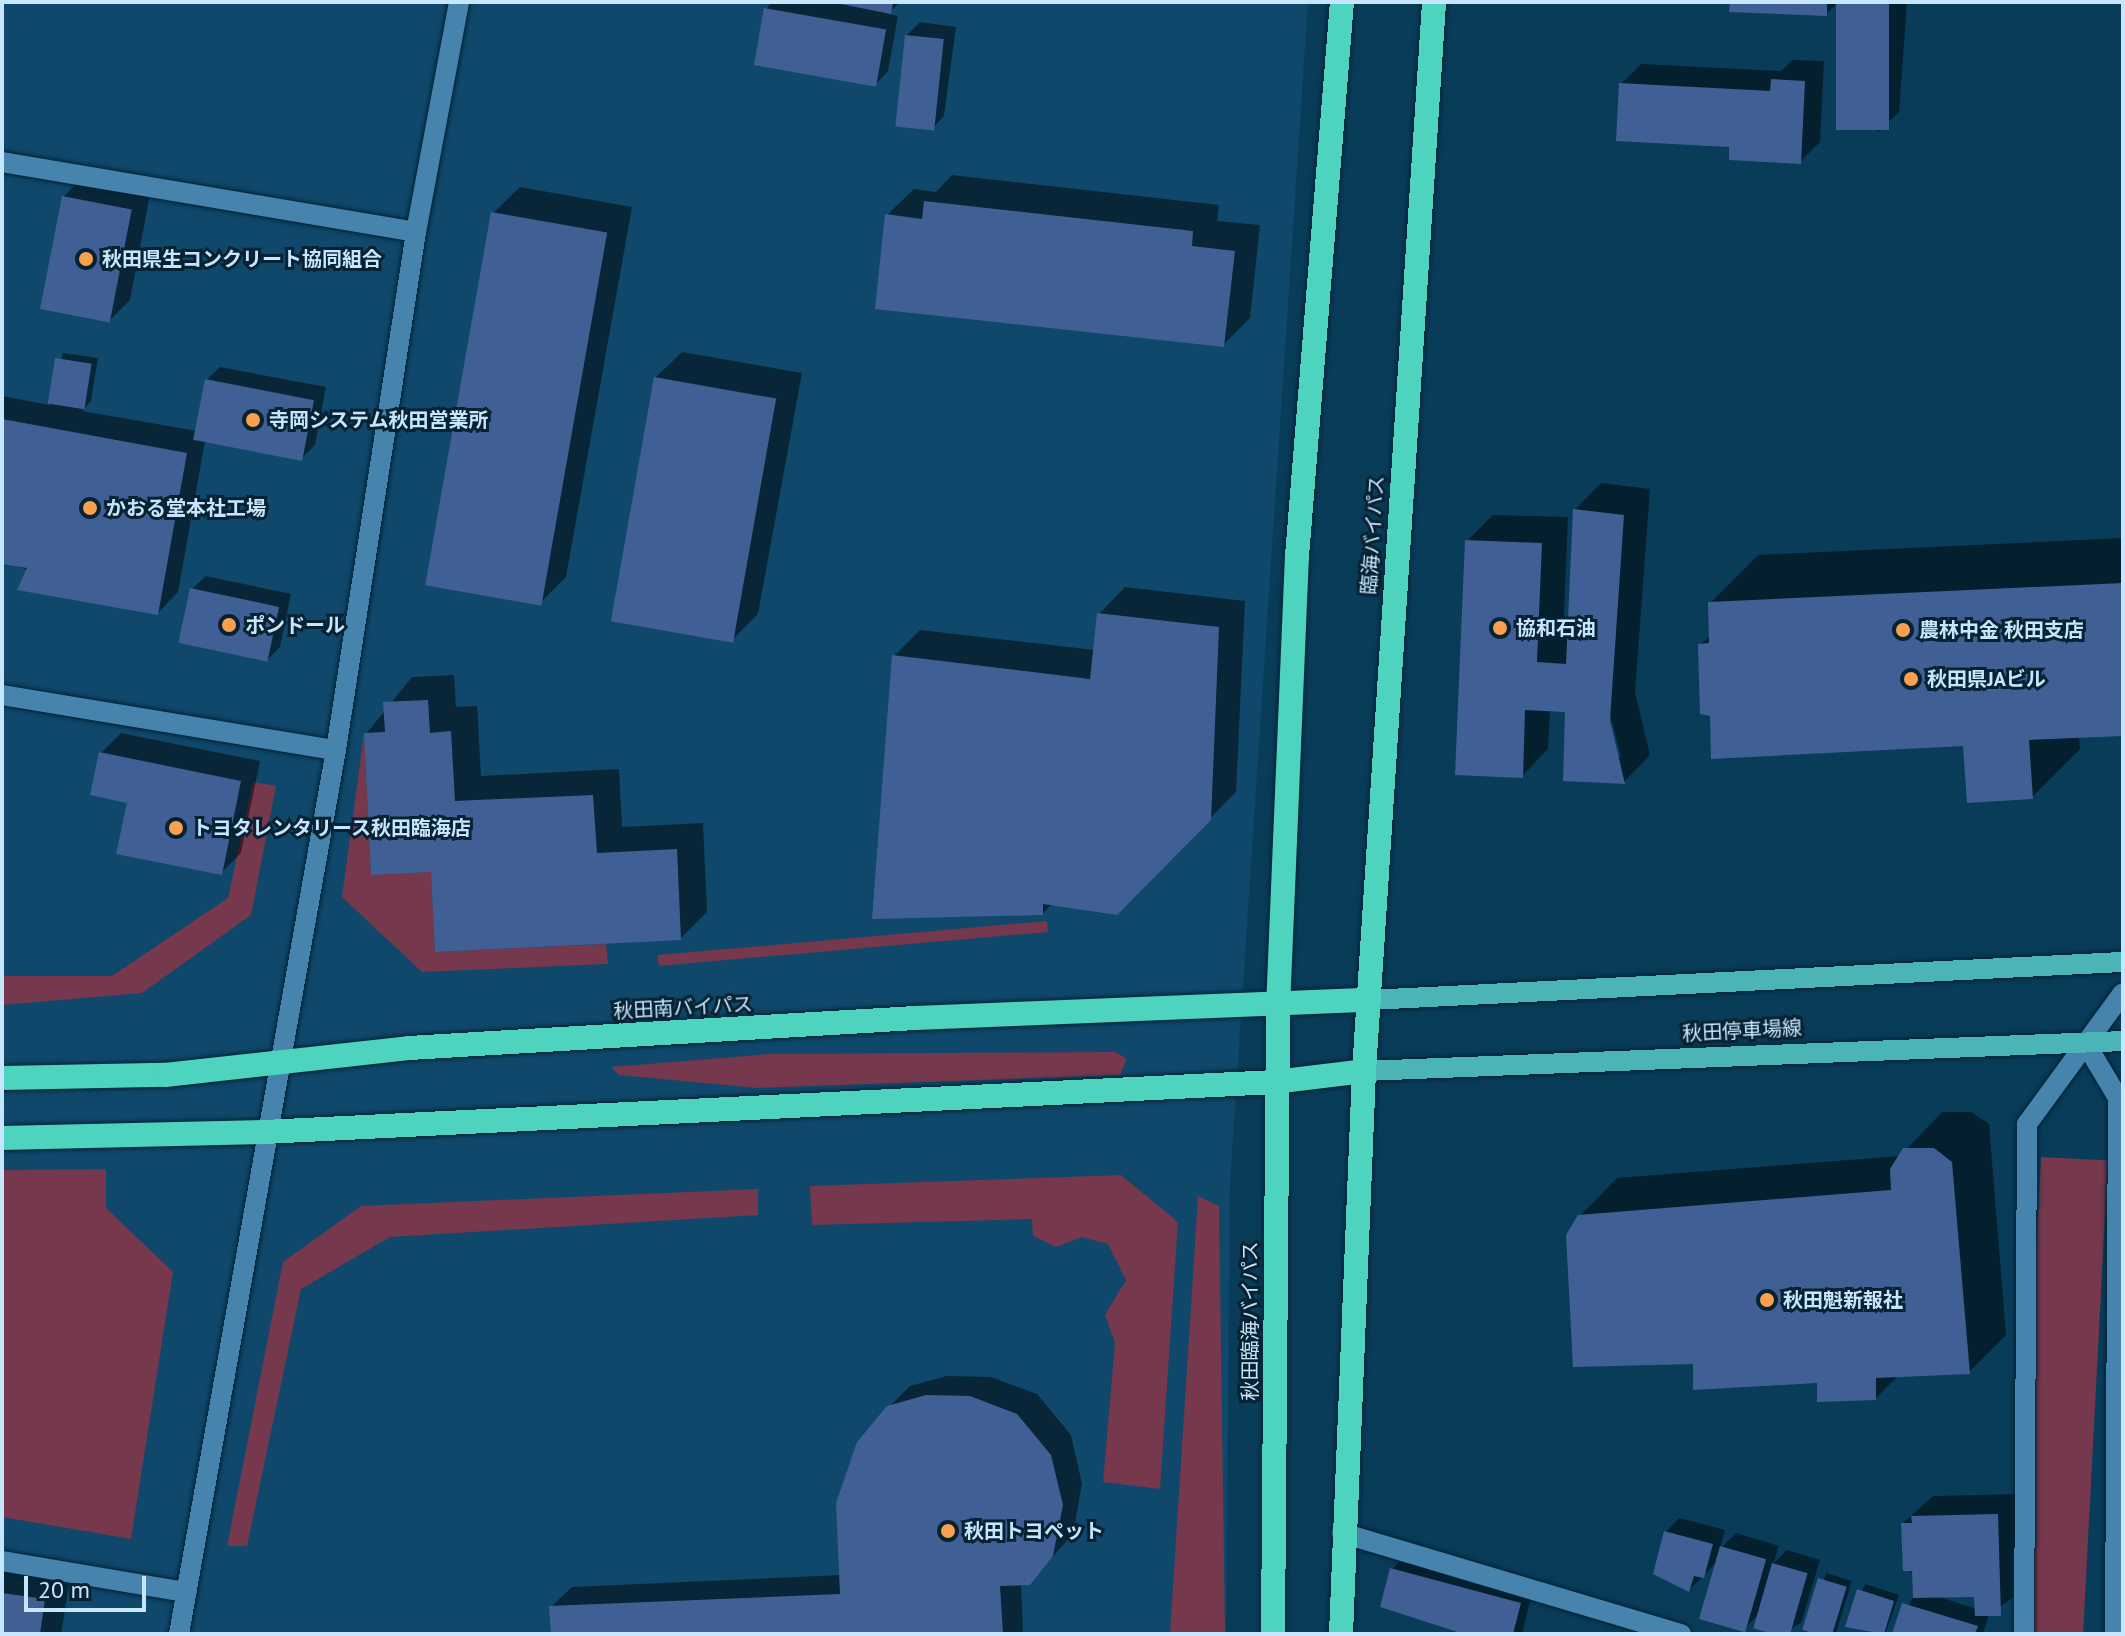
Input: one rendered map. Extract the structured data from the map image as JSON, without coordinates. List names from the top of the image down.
{
  "streets": {
    "highway": ["臨海バイパス", "秋田南バイパス", "秋田臨海バイパス"],
    "main road": ["秋田停車場線"]
  },
  "crossings": [
    ["臨海バイパス", "秋田南バイパス"],
    ["臨海バイパス", "秋田停車場線"],
    ["秋田南バイパス", "秋田臨海バイパス"]
  ],
  "places": [
    "秋田県生コンクリート協同組合",
    "寺岡システム秋田営業所",
    "かおる堂本社工場",
    "ポンドール",
    "協和石油",
    "農林中金 秋田支店",
    "秋田県JAビル",
    "トヨタレンタリース秋田臨海店",
    "秋田魁新報社",
    "秋田トヨペット"
  ],
  "scale_bar": "20 m"
}
